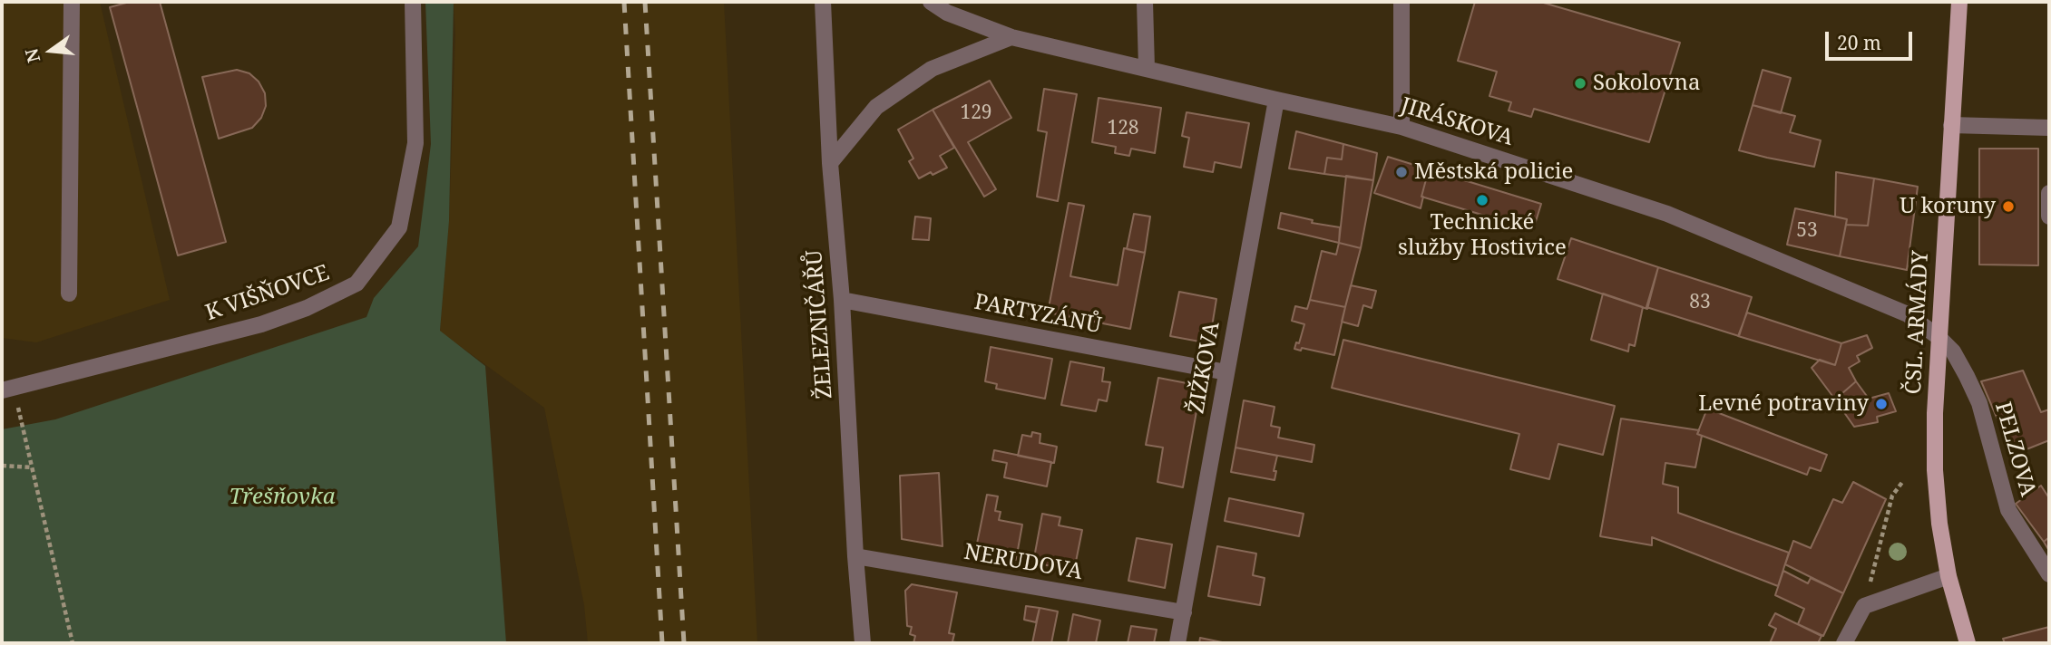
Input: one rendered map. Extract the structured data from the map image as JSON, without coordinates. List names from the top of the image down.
{
  "streets": {
    "main road": ["ČSL. ARMÁDY"],
    "street": [
      "JIRÁSKOVA",
      "K VIŠŇOVCE",
      "PARTYZÁNŮ",
      "ŽELEZNIČÁŘŮ",
      "ŽIŽKOVA",
      "PELZOVA",
      "NERUDOVA"
    ]
  },
  "crossings": [
    ["JIRÁSKOVA", "ČSL. ARMÁDY"],
    ["JIRÁSKOVA", "ŽIŽKOVA"],
    ["JIRÁSKOVA", "PELZOVA"],
    ["PARTYZÁNŮ", "ŽELEZNIČÁŘŮ"],
    ["PARTYZÁNŮ", "ŽIŽKOVA"],
    ["ČSL. ARMÁDY", "PELZOVA"],
    ["ŽELEZNIČÁŘŮ", "NERUDOVA"],
    ["ŽIŽKOVA", "NERUDOVA"]
  ],
  "parks": ["Třešňovka"],
  "places": [
    "Sokolovna",
    "Městská policie",
    "Technické služby Hostivice",
    "U koruny",
    "Levné potraviny"
  ],
  "house_numbers": [
    "129",
    "128",
    "53",
    "83"
  ],
  "scale_bar": "20 m",
  "north": "left"
}
